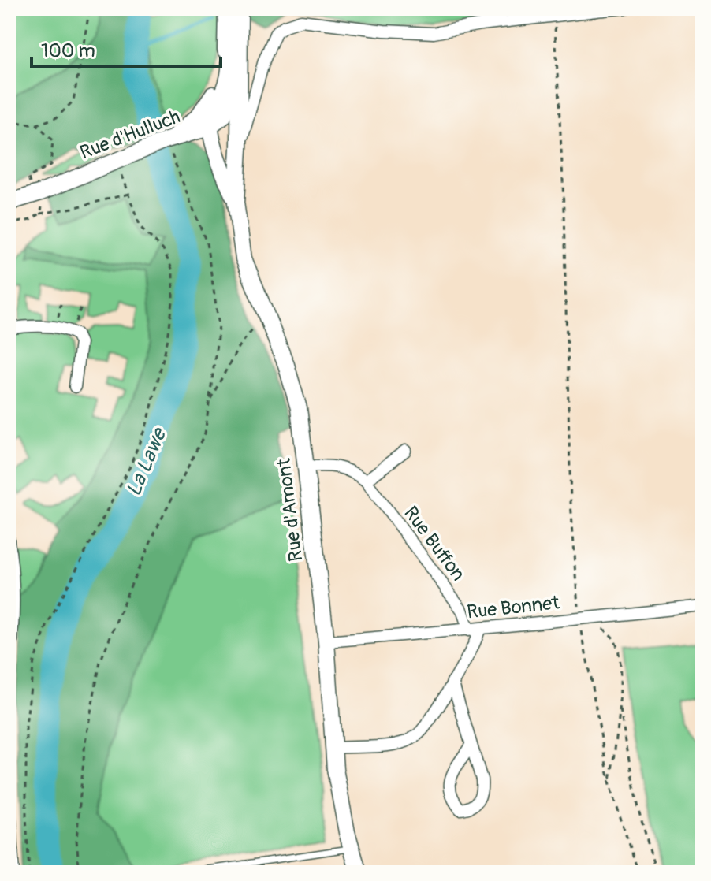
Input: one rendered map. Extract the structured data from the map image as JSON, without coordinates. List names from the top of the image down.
{
  "streets": {
    "street": [
      "Rue d'Hulluch",
      "Rue d'Amont",
      "Rue Buffon",
      "Rue Bonnet"
    ]
  },
  "crossings": [
    ["Rue d'Amont", "Rue Buffon"],
    ["Rue d'Amont", "Rue Bonnet"],
    ["Rue Buffon", "Rue Bonnet"]
  ],
  "water": ["La Lawe"],
  "scale_bar": "100 m"
}
